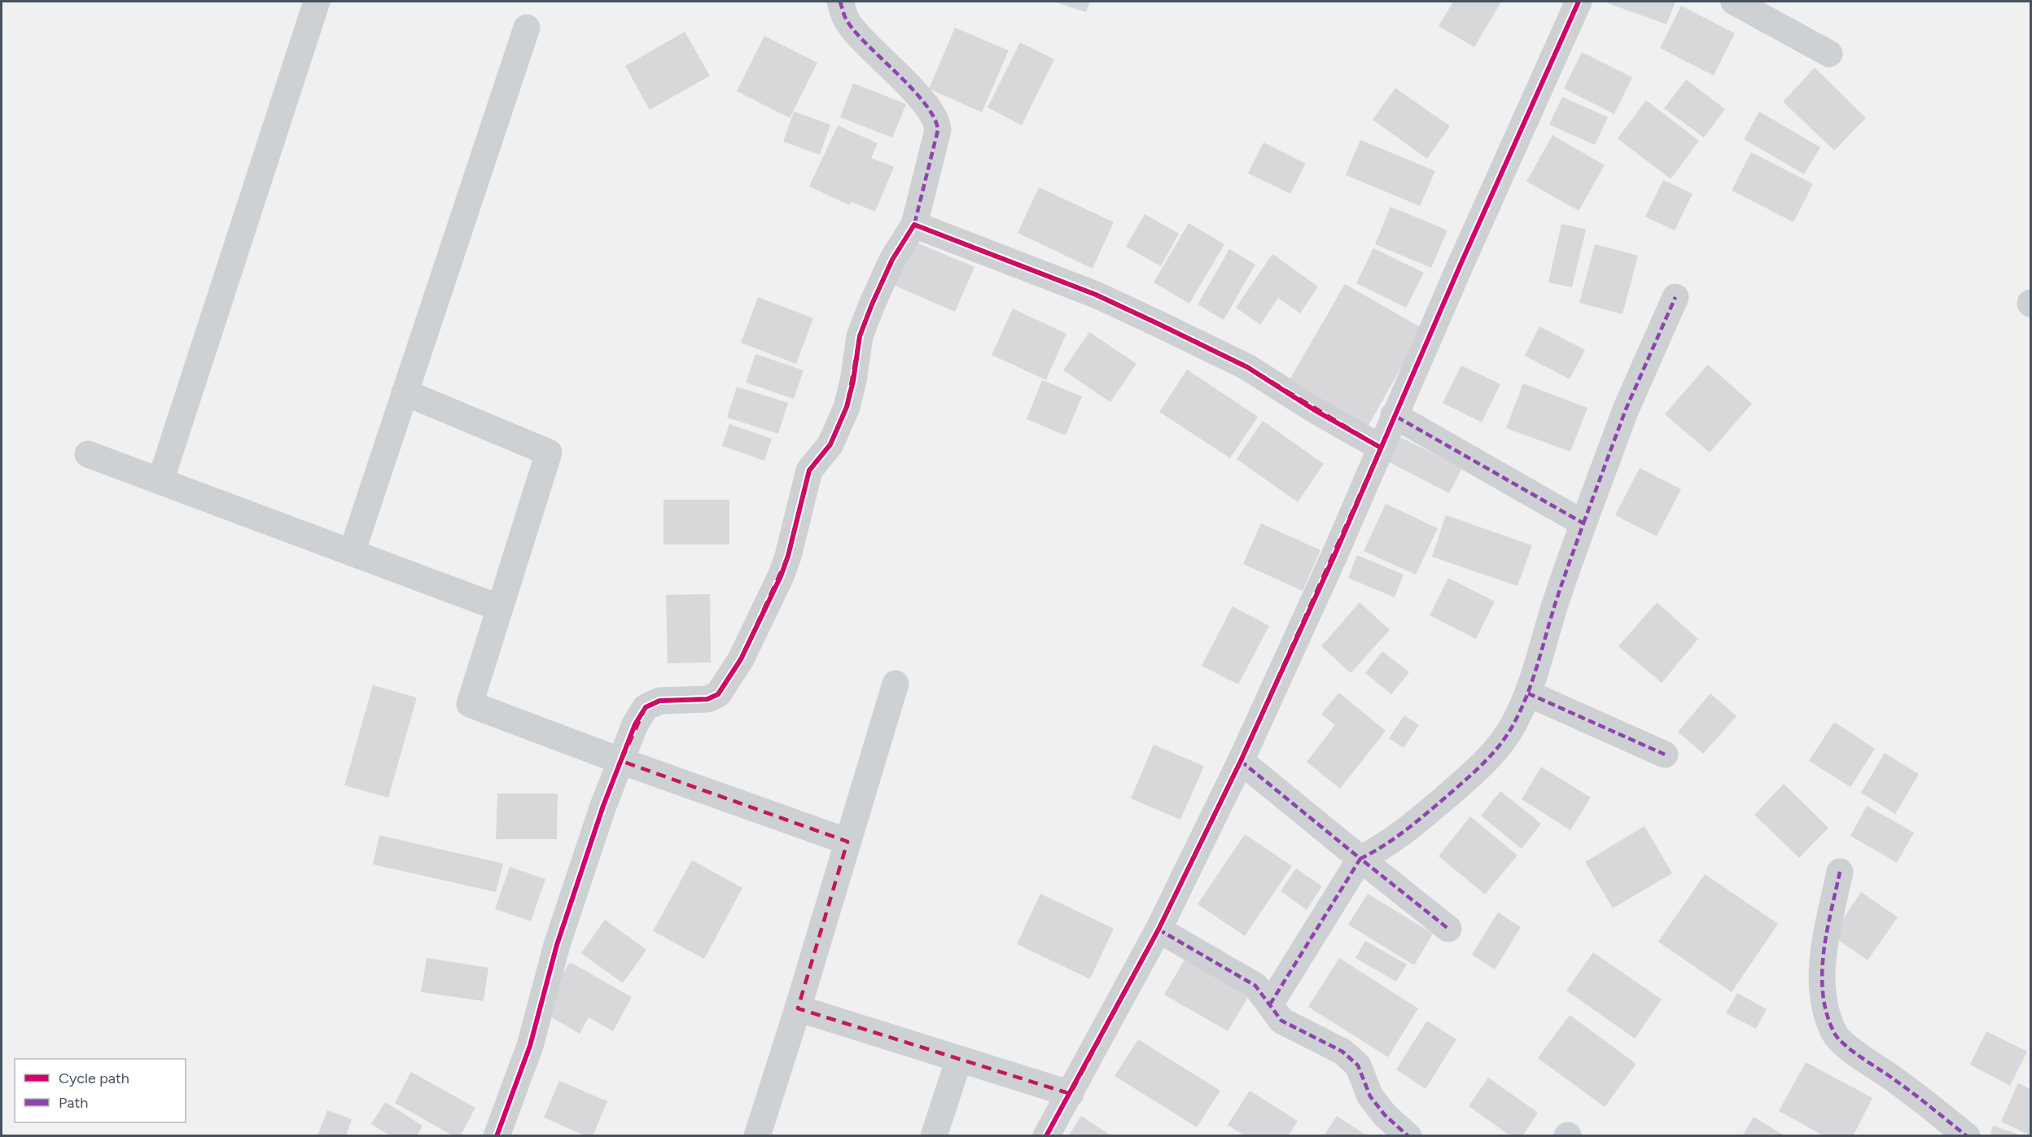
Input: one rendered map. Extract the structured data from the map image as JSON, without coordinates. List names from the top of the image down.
{
  "legend": ["Cycle path", "Path"]
}
